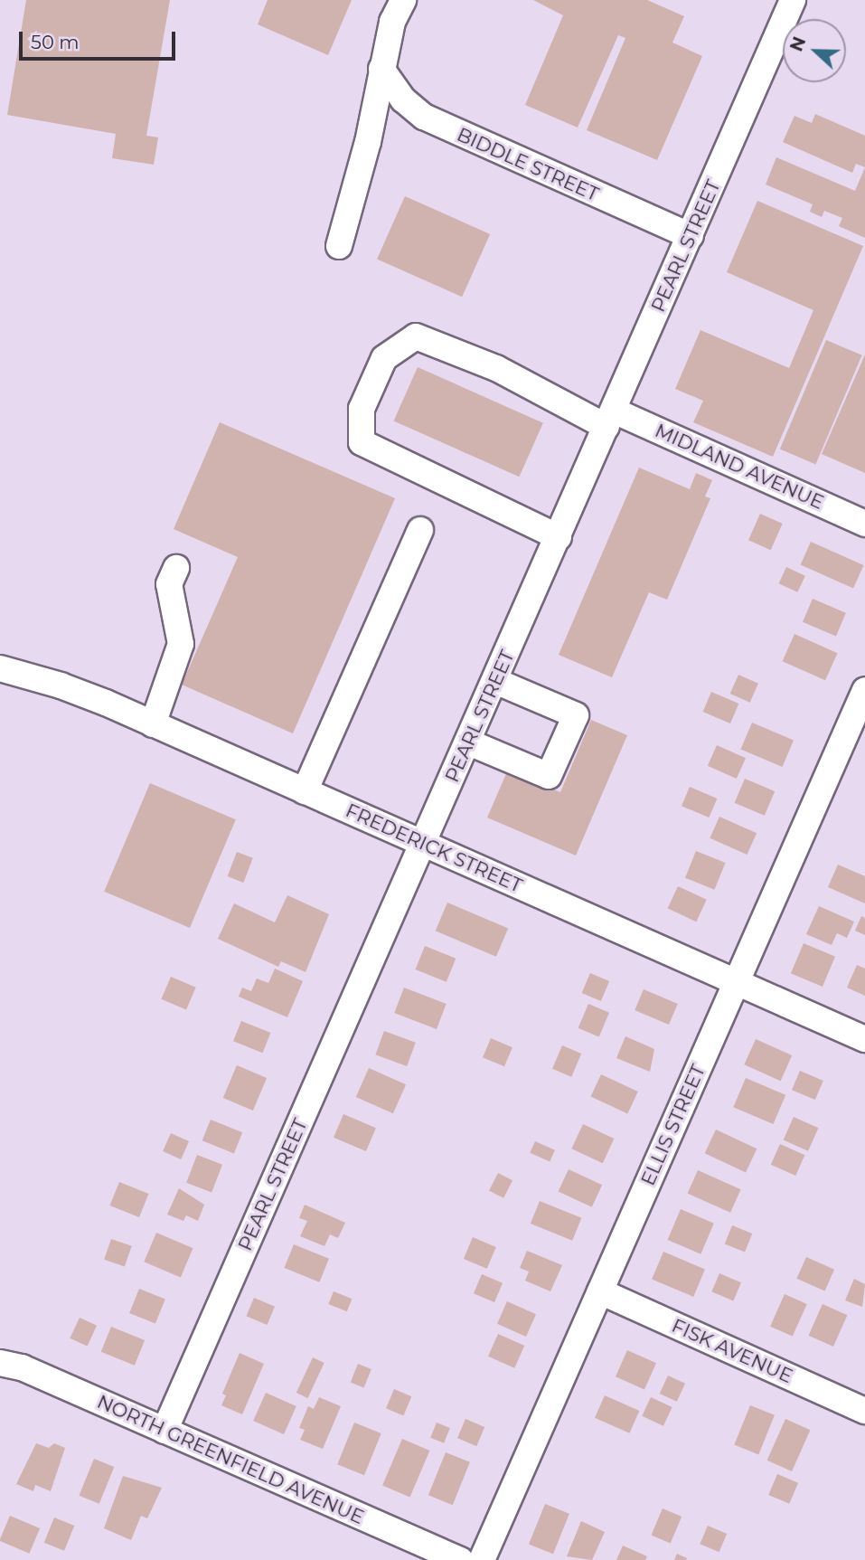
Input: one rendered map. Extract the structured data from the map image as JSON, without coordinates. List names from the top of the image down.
{
  "streets": {
    "street": [
      "BIDDLE STREET",
      "PEARL STREET",
      "MIDLAND AVENUE",
      "FREDERICK STREET",
      "ELLIS STREET",
      "FISK AVENUE",
      "NORTH GREENFIELD AVENUE"
    ]
  },
  "crossings": [
    ["BIDDLE STREET", "PEARL STREET"],
    ["PEARL STREET", "MIDLAND AVENUE"],
    ["PEARL STREET", "FREDERICK STREET"],
    ["PEARL STREET", "NORTH GREENFIELD AVENUE"],
    ["FREDERICK STREET", "ELLIS STREET"],
    ["ELLIS STREET", "FISK AVENUE"]
  ],
  "scale_bar": "50 m",
  "north": "left"
}
